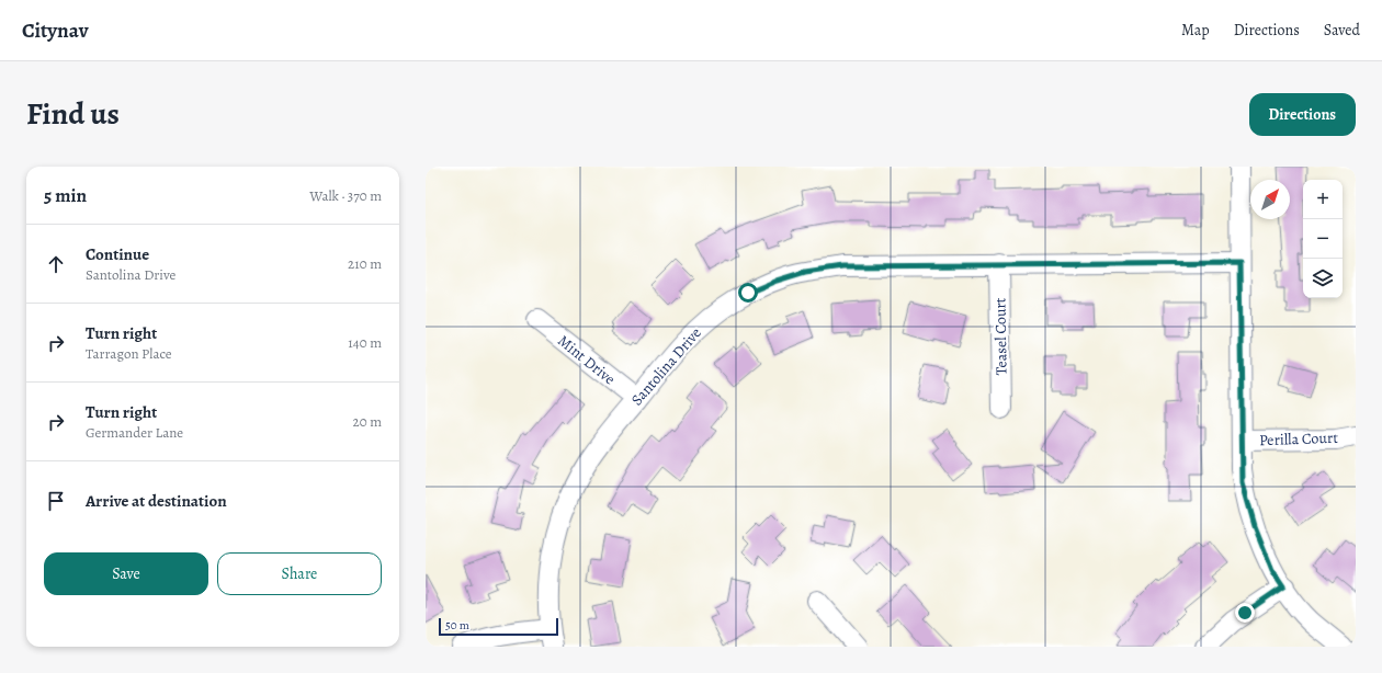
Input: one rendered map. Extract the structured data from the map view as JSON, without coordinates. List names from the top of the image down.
{
  "streets": {
    "street": [
      "Teasel Court",
      "Mint Drive",
      "Santolina Drive",
      "Perilla Court"
    ]
  },
  "crossings": [
    ["Teasel Court", "Santolina Drive"],
    ["Mint Drive", "Santolina Drive"]
  ],
  "scale_bar": "50 m",
  "north": "top right",
  "page": {
    "header": "Citynav",
    "nav": ["Map", "Directions", "Saved"],
    "title": "Find us",
    "buttons": [
      "Directions",
      ["Save", "Share"]
    ],
    "heading": ["5 min", "Walk · 370 m"],
    "map_buttons": ["+", "−"],
    "list": [
      ["Continue", "Santolina Drive", "210 m"],
      ["Turn right", "Tarragon Place", "140 m"],
      ["Turn right", "Germander Lane", "20 m"],
      "Arrive at destination"
    ],
    "scale": "50 m"
  }
}
